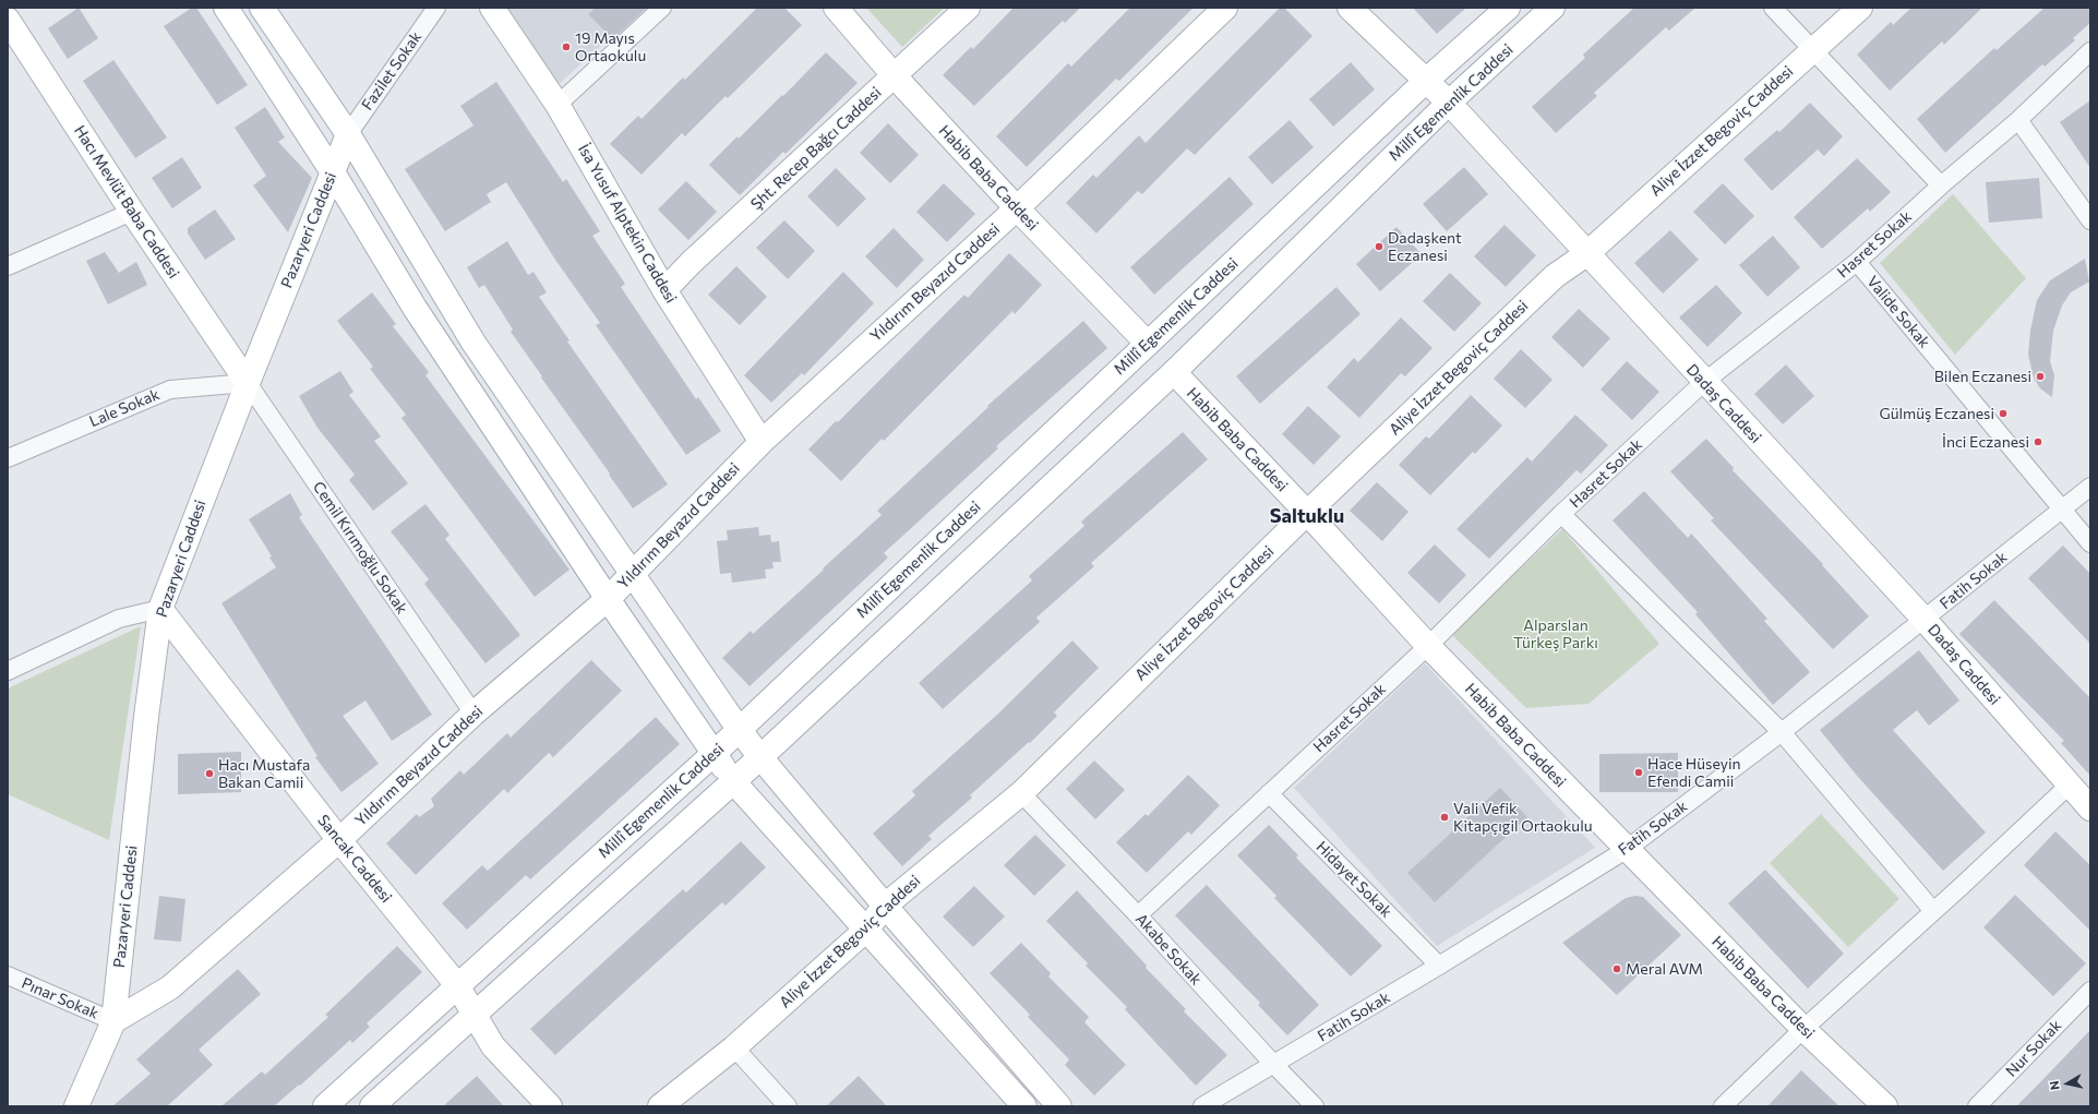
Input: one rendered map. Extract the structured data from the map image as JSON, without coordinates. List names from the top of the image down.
{
  "streets": {
    "street": [
      "Fazilet Sokak",
      "Millî Egemenlik Caddesi",
      "Aliye İzzet Begoviç Caddesi",
      "Şht. Recep Bağcı Caddesi",
      "Habib Baba Caddesi",
      "Hacı Mevlüt Baba Caddesi",
      "İsa Yusuf Alptekin Caddesi",
      "Pazaryeri Caddesi",
      "Hasret Sokak",
      "Yıldırım Beyazıd Caddesi",
      "Valide Sokak",
      "Dadaş Caddesi",
      "Lale Sokak",
      "Cemil Kırımoğlu Sokak",
      "Fatih Sokak",
      "Sancak Caddesi",
      "Hidayet Sokak",
      "Akabe Sokak",
      "Pınar Sokak",
      "Nur Sokak"
    ]
  },
  "crossings": [
    ["Fazilet Sokak", "Pazaryeri Caddesi"],
    ["Millî Egemenlik Caddesi", "Habib Baba Caddesi"],
    ["Millî Egemenlik Caddesi", "Dadaş Caddesi"],
    ["Millî Egemenlik Caddesi", "Sancak Caddesi"],
    ["Aliye İzzet Begoviç Caddesi", "Habib Baba Caddesi"],
    ["Aliye İzzet Begoviç Caddesi", "Dadaş Caddesi"],
    ["Aliye İzzet Begoviç Caddesi", "Akabe Sokak"],
    ["Şht. Recep Bağcı Caddesi", "Habib Baba Caddesi"],
    ["Şht. Recep Bağcı Caddesi", "İsa Yusuf Alptekin Caddesi"],
    ["Habib Baba Caddesi", "Hasret Sokak"],
    ["Habib Baba Caddesi", "Yıldırım Beyazıd Caddesi"],
    ["Habib Baba Caddesi", "Fatih Sokak"],
    ["Hacı Mevlüt Baba Caddesi", "Pazaryeri Caddesi"],
    ["Hacı Mevlüt Baba Caddesi", "Lale Sokak"],
    ["Hacı Mevlüt Baba Caddesi", "Cemil Kırımoğlu Sokak"],
    ["İsa Yusuf Alptekin Caddesi", "Yıldırım Beyazıd Caddesi"],
    ["Pazaryeri Caddesi", "Yıldırım Beyazıd Caddesi"],
    ["Pazaryeri Caddesi", "Lale Sokak"],
    ["Pazaryeri Caddesi", "Cemil Kırımoğlu Sokak"],
    ["Pazaryeri Caddesi", "Sancak Caddesi"],
    ["Pazaryeri Caddesi", "Pınar Sokak"],
    ["Hasret Sokak", "Valide Sokak"],
    ["Hasret Sokak", "Dadaş Caddesi"],
    ["Hasret Sokak", "Hidayet Sokak"],
    ["Hasret Sokak", "Akabe Sokak"],
    ["Yıldırım Beyazıd Caddesi", "Cemil Kırımoğlu Sokak"],
    ["Yıldırım Beyazıd Caddesi", "Sancak Caddesi"],
    ["Yıldırım Beyazıd Caddesi", "Pınar Sokak"],
    ["Valide Sokak", "Fatih Sokak"],
    ["Dadaş Caddesi", "Fatih Sokak"],
    ["Lale Sokak", "Cemil Kırımoğlu Sokak"],
    ["Fatih Sokak", "Hidayet Sokak"],
    ["Fatih Sokak", "Akabe Sokak"]
  ],
  "districts": ["Saltuklu"],
  "parks": ["Alparslan Türkeş Parkı"],
  "places": [
    "19 Mayıs Ortaokulu",
    "Dadaşkent Eczanesi",
    "Bilen Eczanesi",
    "Gülmüş Eczanesi",
    "İnci Eczanesi",
    "Hace Hüseyin Efendi Camii",
    "Hacı Mustafa Bakan Camii",
    "Vali Vefik Kitapçıgil Ortaokulu",
    "Meral AVM"
  ],
  "north": "left"
}
